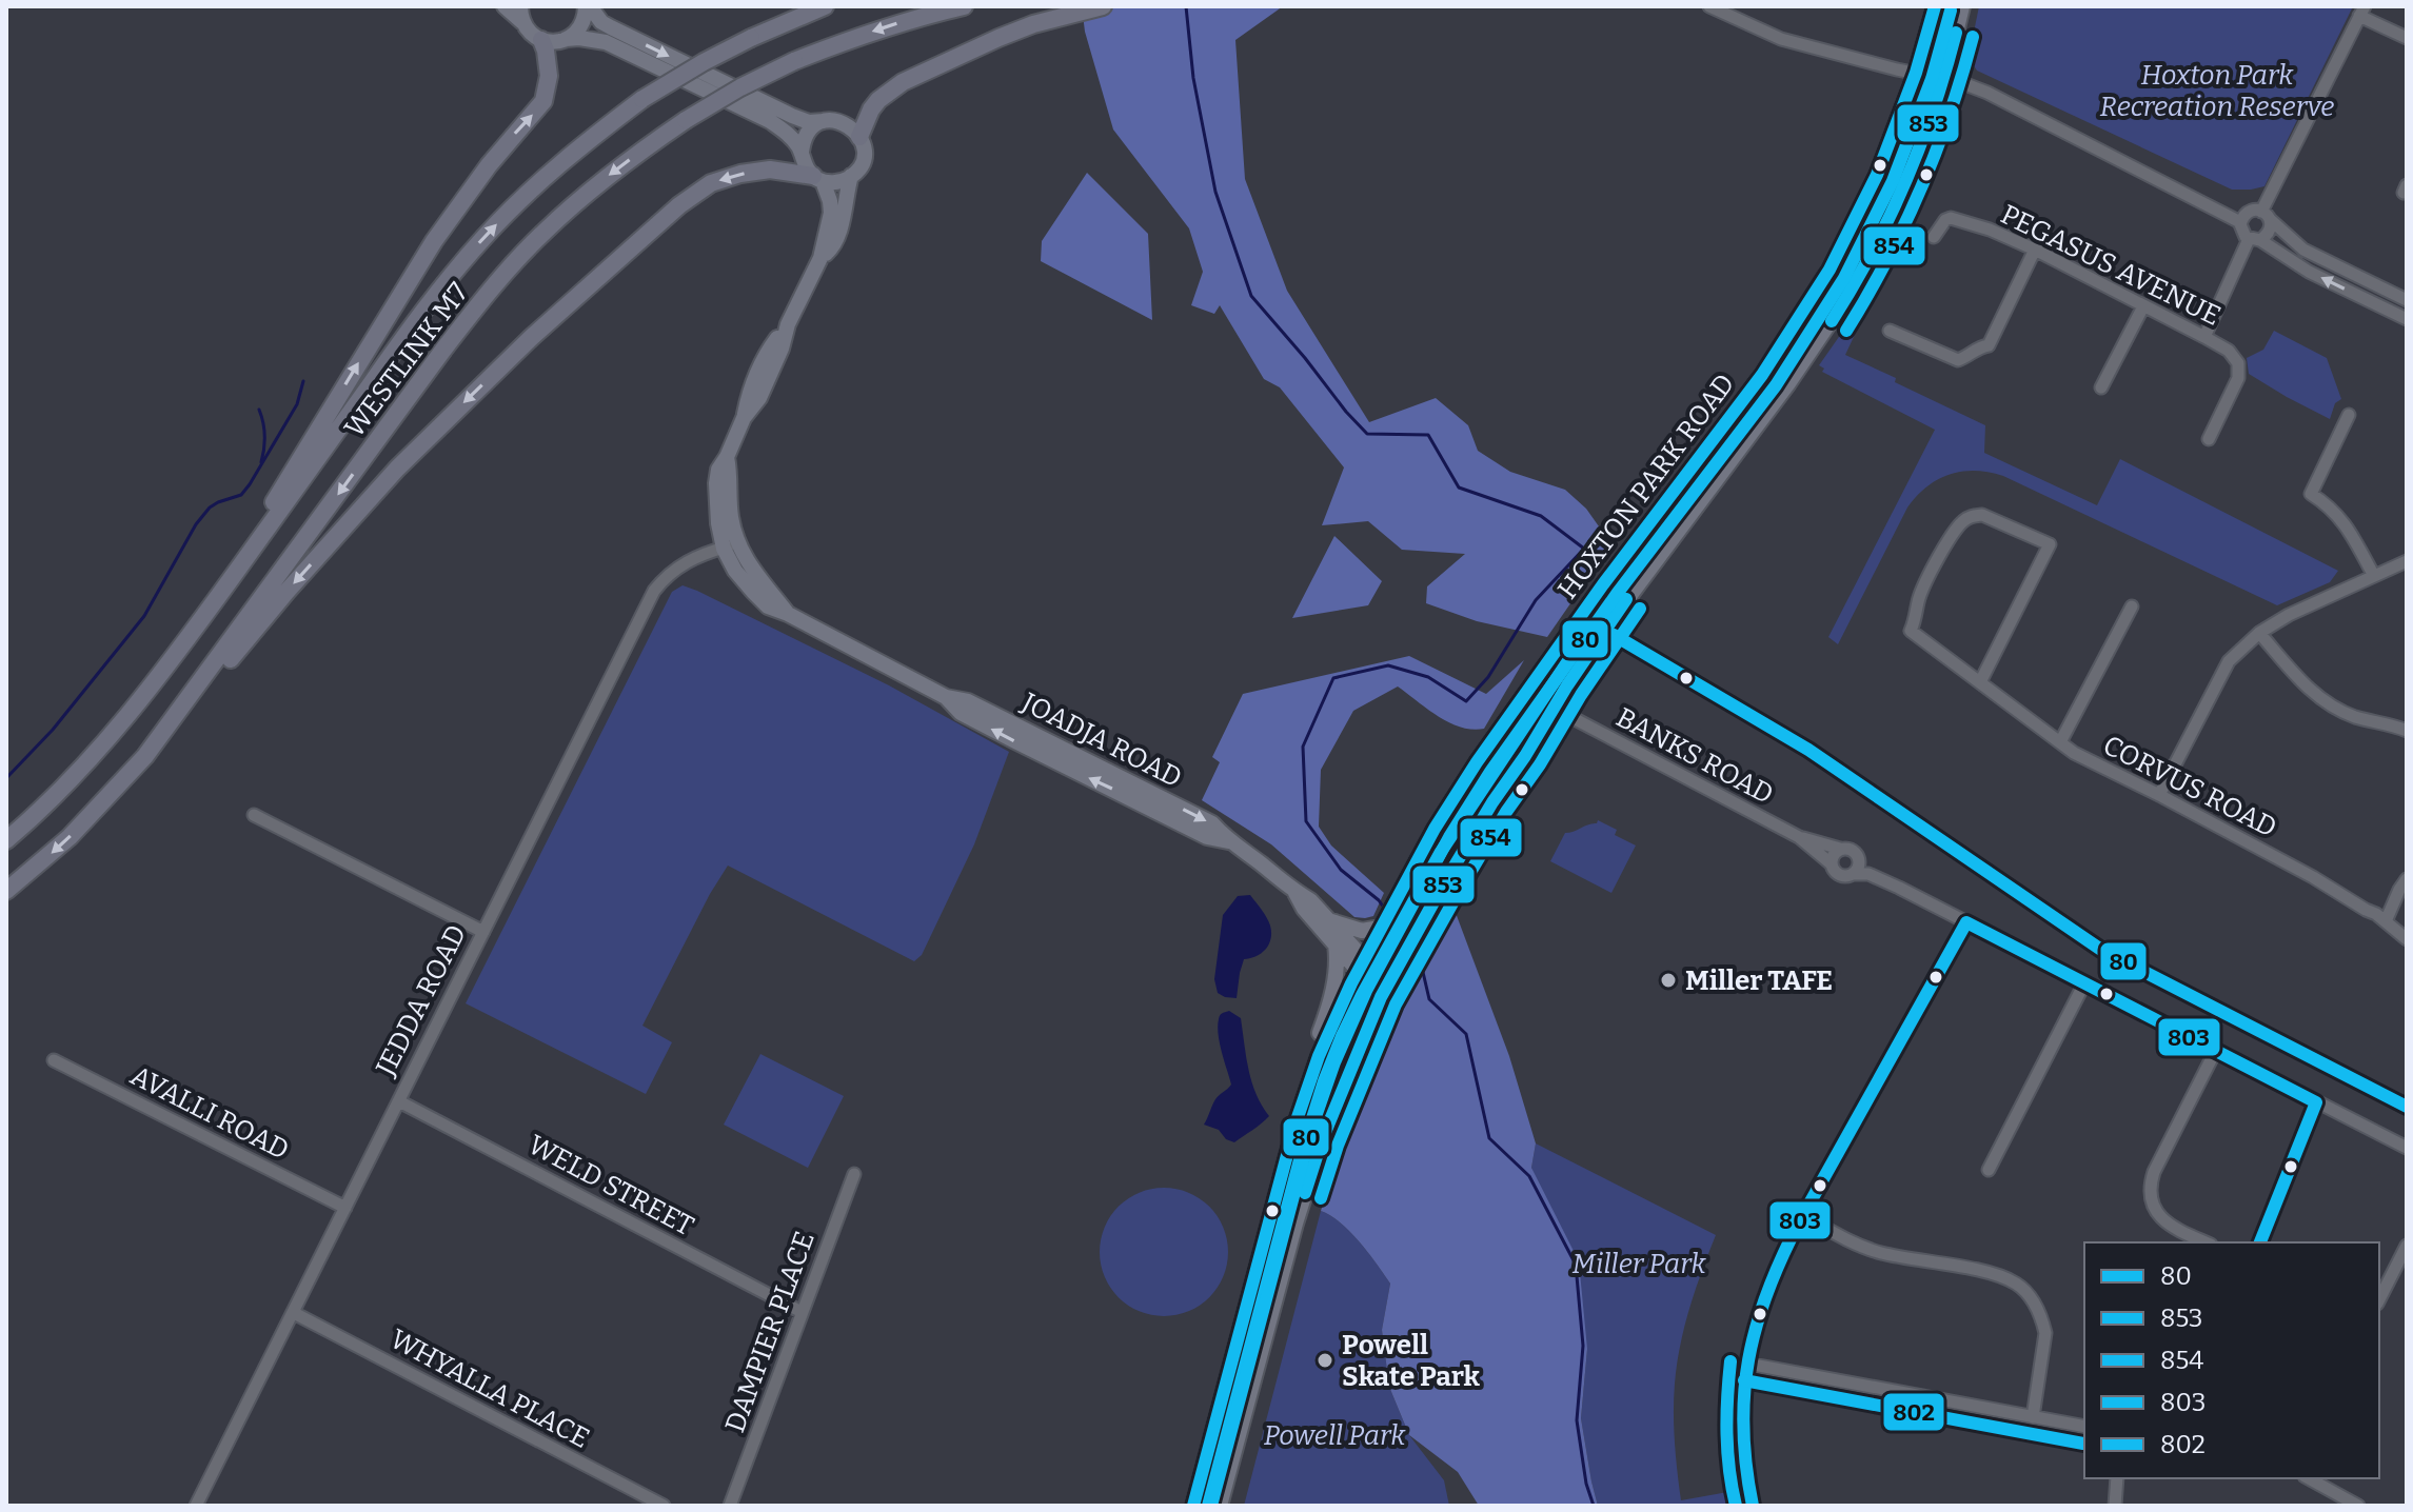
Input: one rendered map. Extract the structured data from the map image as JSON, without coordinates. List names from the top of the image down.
{
  "streets": {
    "highway": ["WESTLINK M7"],
    "main road": ["HOXTON PARK ROAD", "JOADJA ROAD"],
    "street": [
      "PEGASUS AVENUE",
      "BANKS ROAD",
      "CORVUS ROAD",
      "JEDDA ROAD",
      "AVALLI ROAD",
      "WELD STREET",
      "DAMPIER PLACE",
      "WHYALLA PLACE"
    ]
  },
  "crossings": [
    ["HOXTON PARK ROAD", "JOADJA ROAD"],
    ["HOXTON PARK ROAD", "BANKS ROAD"],
    ["JOADJA ROAD", "JEDDA ROAD"],
    ["JEDDA ROAD", "AVALLI ROAD"],
    ["JEDDA ROAD", "WELD STREET"],
    ["JEDDA ROAD", "WHYALLA PLACE"],
    ["WELD STREET", "DAMPIER PLACE"]
  ],
  "parks": ["Hoxton Park Recreation Reserve", "Miller Park", "Powell Park"],
  "places": ["Miller TAFE", "Powell Skate Park"],
  "lines": [
    "transit line 853",
    "transit line 854",
    "transit line 80",
    "transit line 803",
    "transit line 802"
  ],
  "legend": [
    "80",
    "853",
    "854",
    "803",
    "802"
  ]
}
